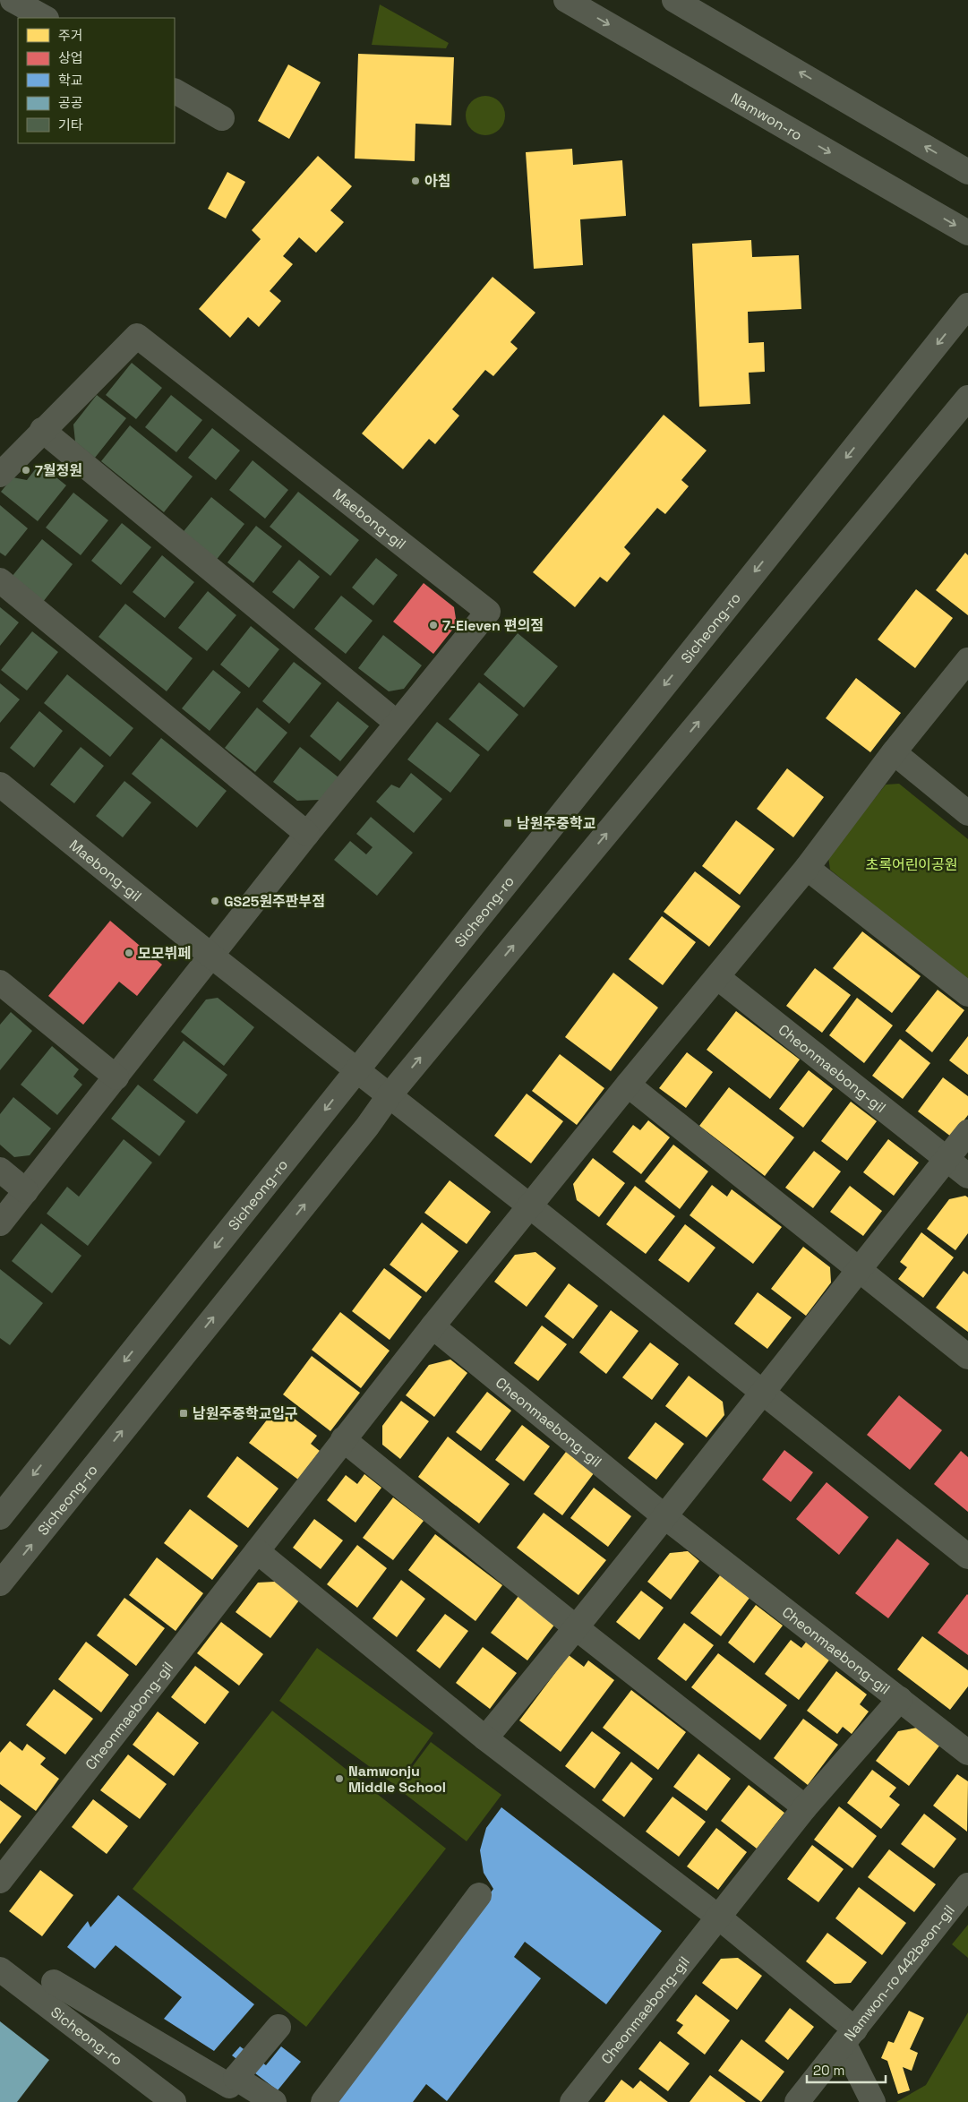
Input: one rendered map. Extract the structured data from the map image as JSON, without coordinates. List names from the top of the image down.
{
  "streets": {
    "street": [
      "Namwon-ro",
      "Maebong-gil",
      "Sicheong-ro",
      "Cheonmaebong-gil",
      "Namwon-ro 442beon-gil"
    ]
  },
  "parks": ["초록어린이공원"],
  "places": {
    "other": [
      "아침",
      "7월정원",
      "7-Eleven 편의점",
      "GS25원주판부점",
      "모모뷔페",
      "Namwonju Middle School"
    ],
    "transit": ["남원주중학교", "남원주중학교입구"]
  },
  "legend": [
    "주거",
    "상업",
    "학교",
    "공공",
    "기타"
  ],
  "scale_bar": "20 m"
}
